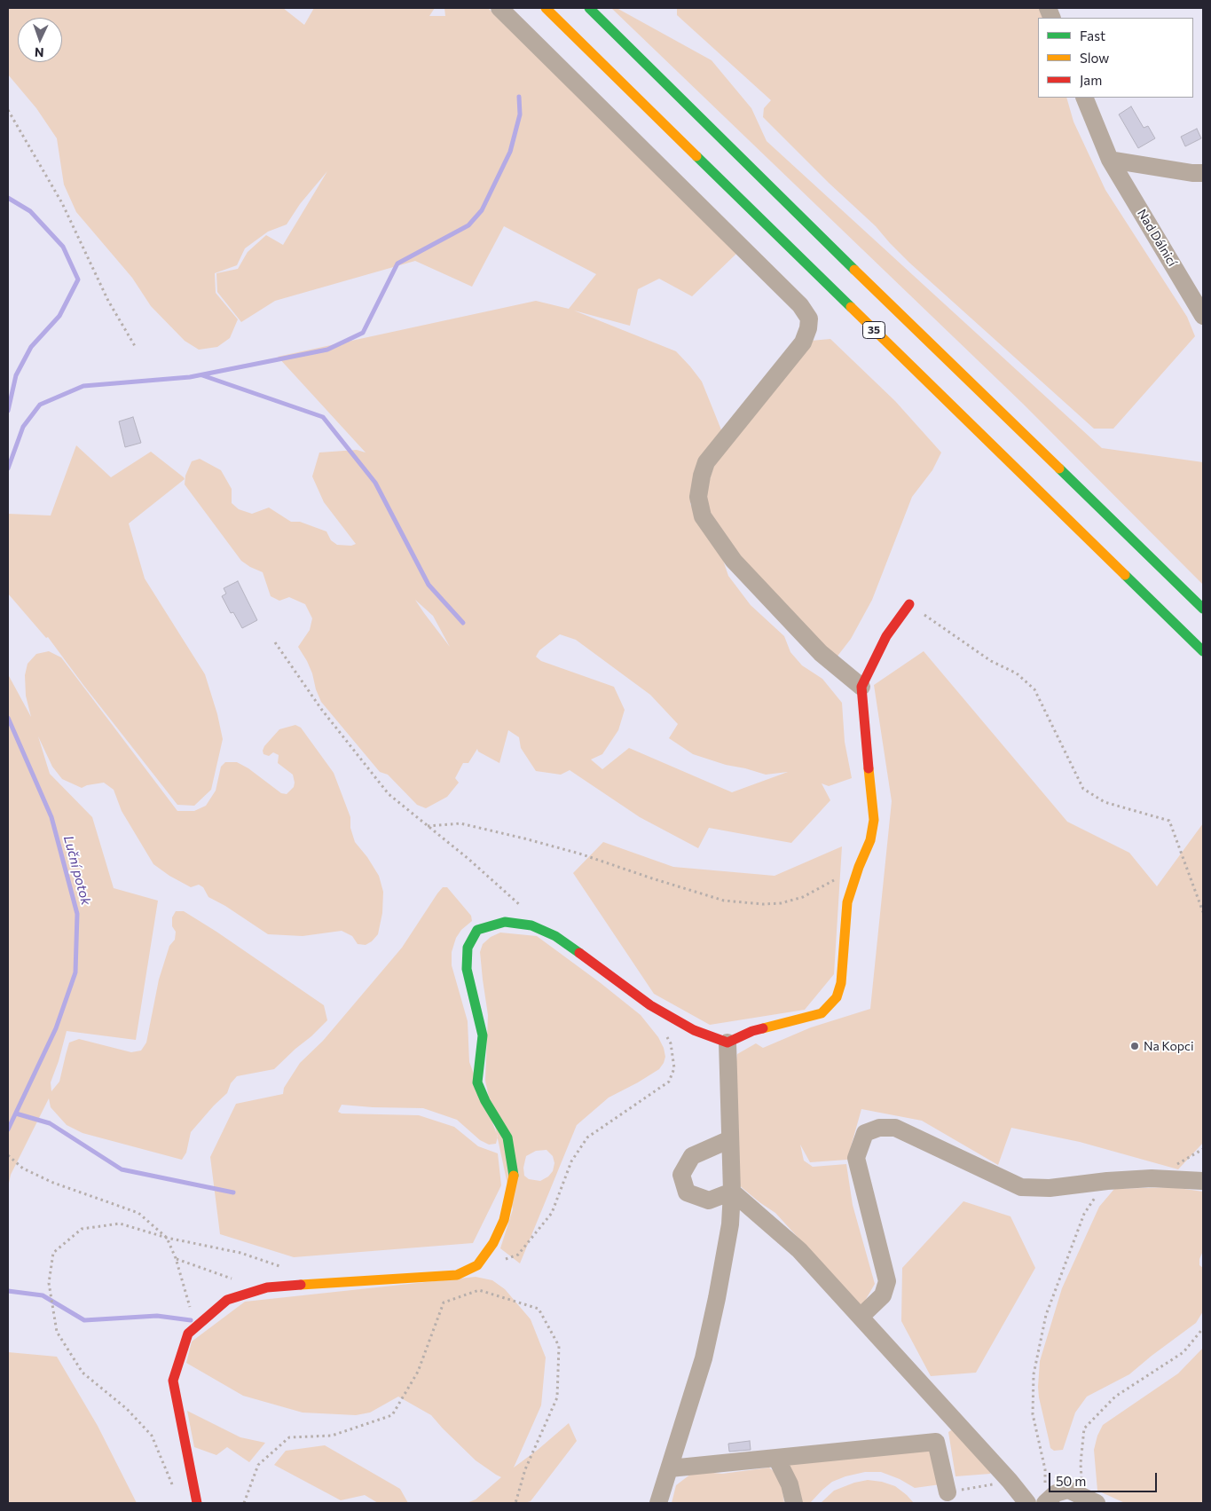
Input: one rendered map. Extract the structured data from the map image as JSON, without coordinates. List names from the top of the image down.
{
  "streets": {
    "main road": ["35"],
    "street": ["Nad Dálnicí"]
  },
  "water": ["Luční potok"],
  "places": ["Na Kopci"],
  "legend": ["Fast", "Slow", "Jam"],
  "scale_bar": "50 m",
  "north": "bottom"
}
